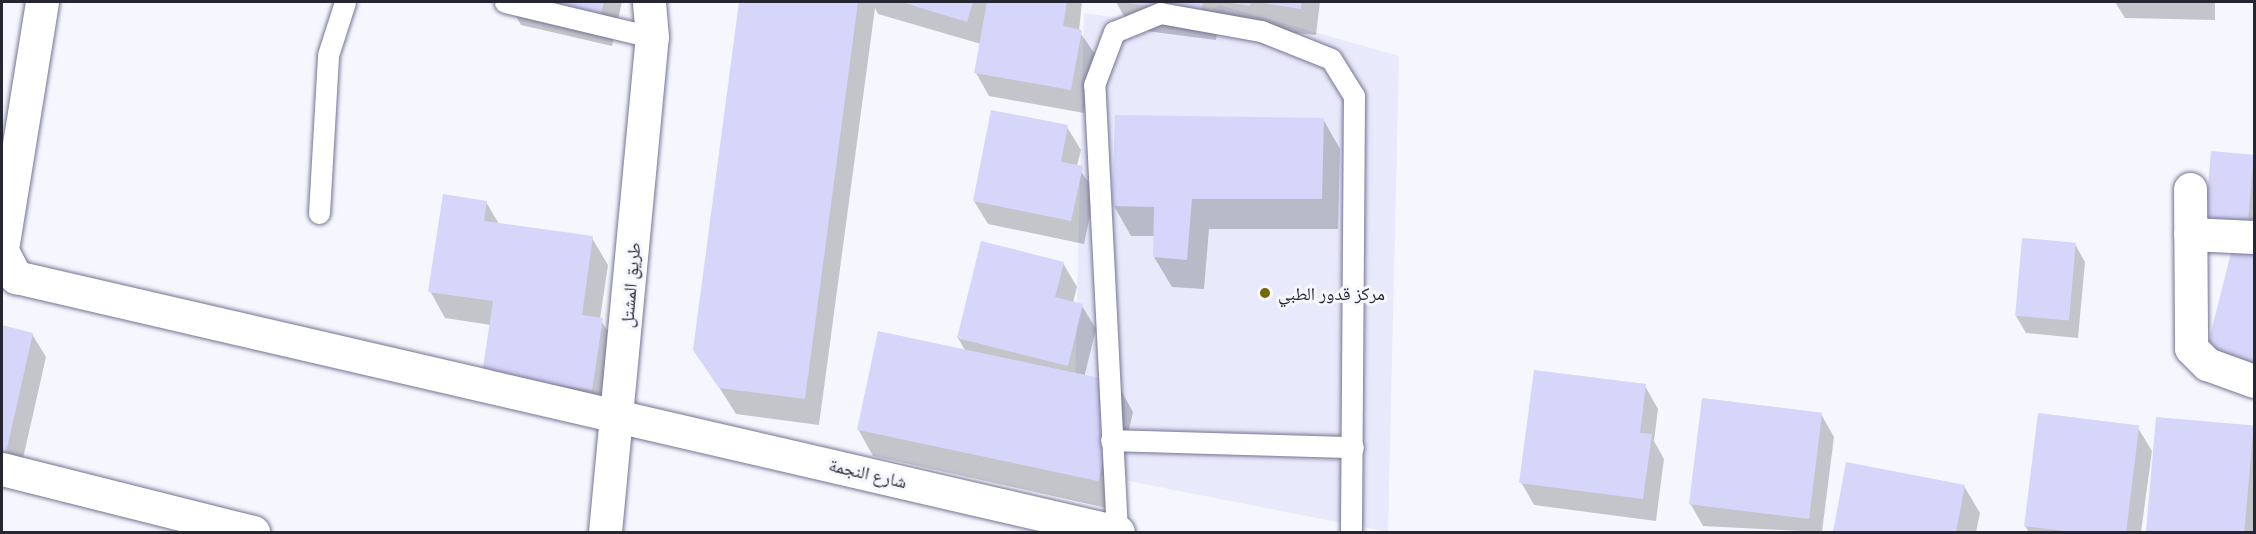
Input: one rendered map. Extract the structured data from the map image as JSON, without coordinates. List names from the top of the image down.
{
  "streets": {
    "street": ["طريق المشتل", "شارع النجمة"]
  },
  "crossings": [
    ["طريق المشتل", "شارع النجمة"]
  ],
  "places": ["مركز قدور الطبي"]
}
